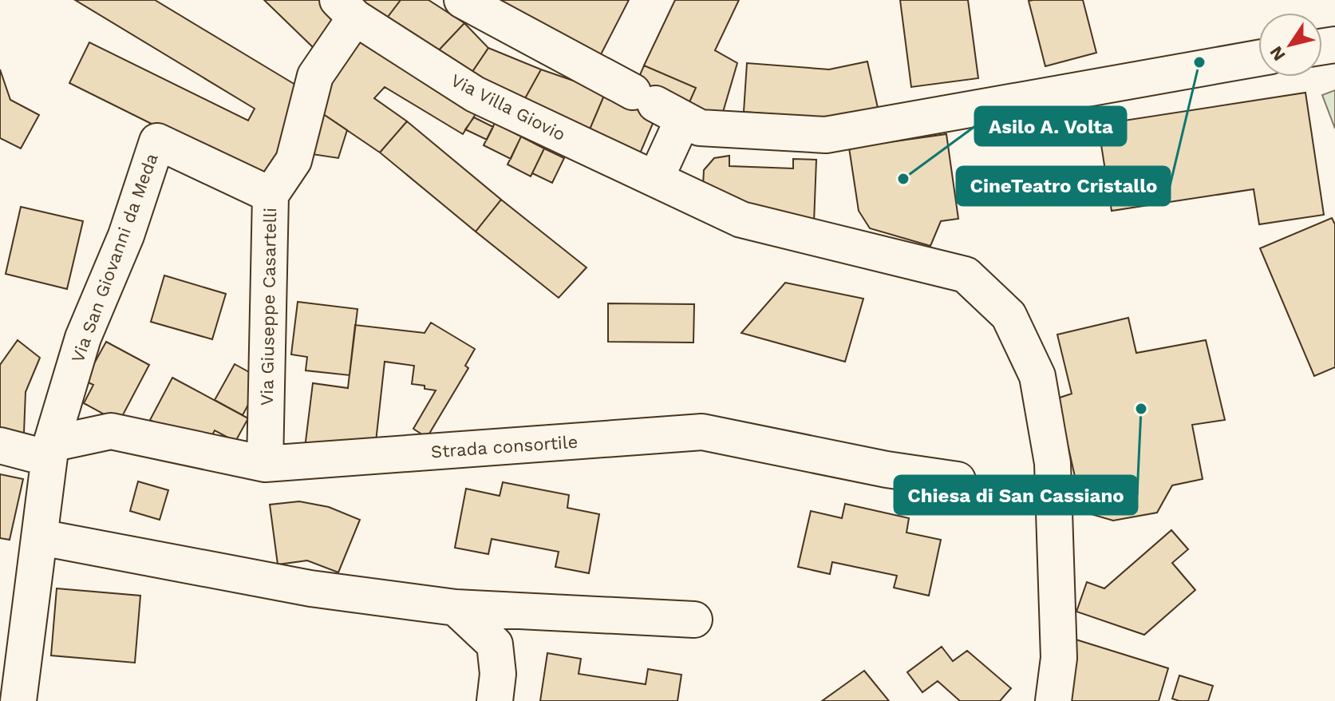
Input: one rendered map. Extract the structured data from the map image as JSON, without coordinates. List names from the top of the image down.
{
  "streets": {
    "street": [
      "Via Villa Giovio",
      "Via San Giovanni da Meda",
      "Via Giuseppe Casartelli",
      "Strada consortile"
    ]
  },
  "crossings": [
    ["Via Villa Giovio", "Via Giuseppe Casartelli"],
    ["Via San Giovanni da Meda", "Via Giuseppe Casartelli"],
    ["Via San Giovanni da Meda", "Strada consortile"],
    ["Via Giuseppe Casartelli", "Strada consortile"]
  ],
  "places": ["CineTeatro Cristallo", "Asilo A. Volta", "Chiesa di San Cassiano"],
  "north": "bottom left"
}
